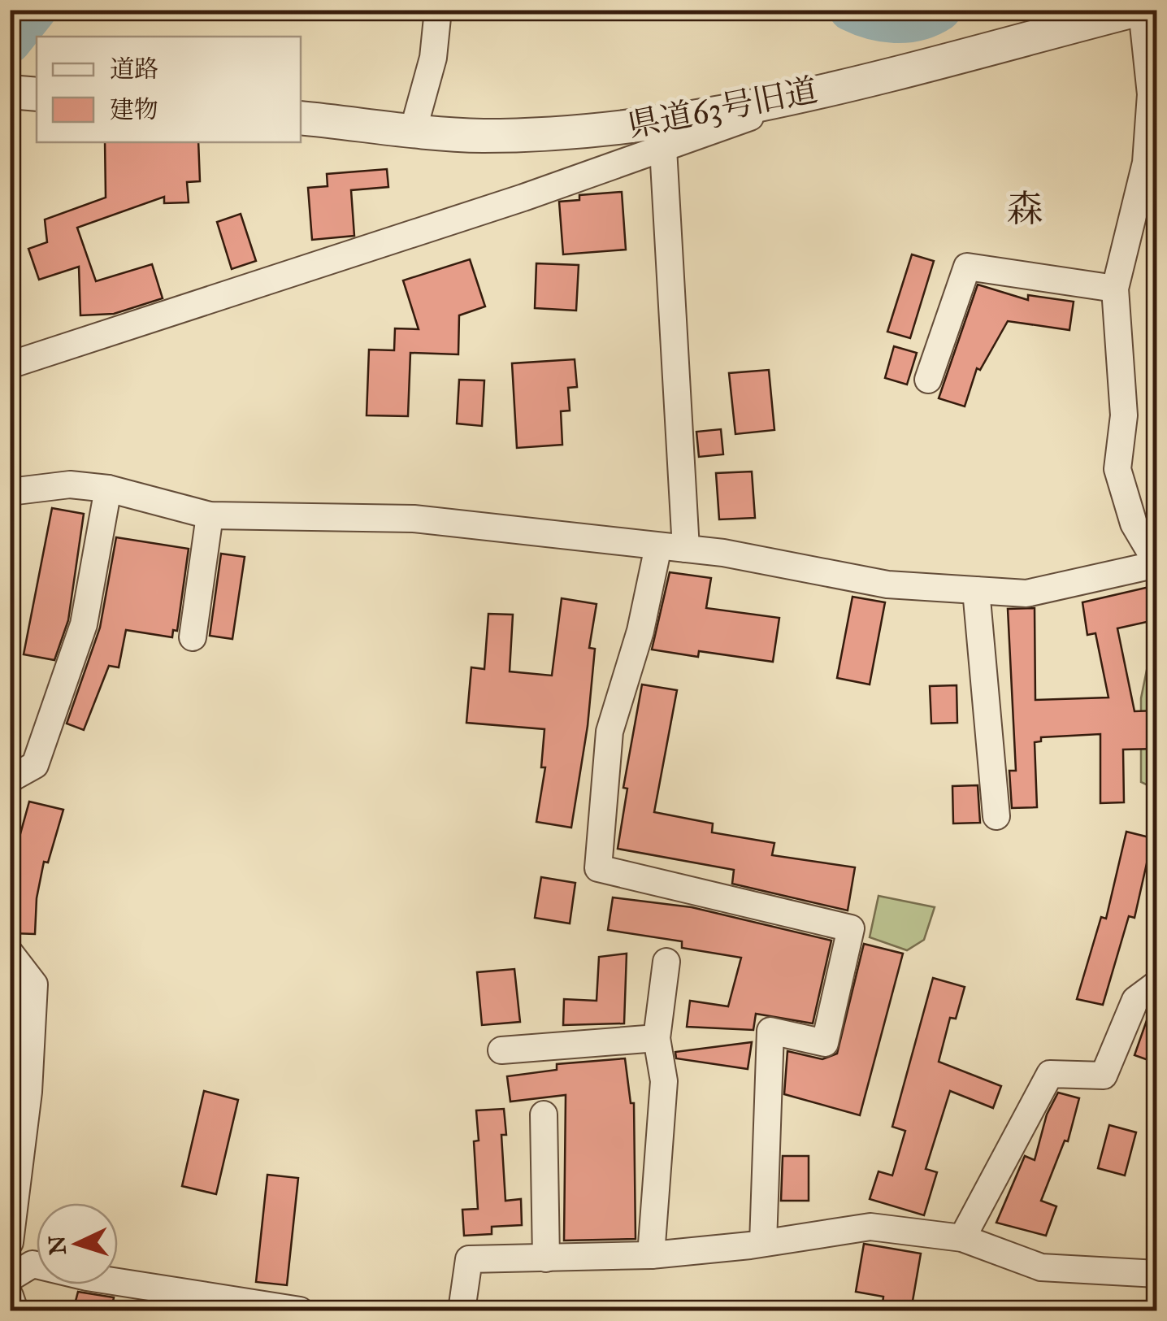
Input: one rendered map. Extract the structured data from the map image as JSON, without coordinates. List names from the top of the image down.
{
  "streets": {
    "street": ["県道63号旧道"]
  },
  "districts": ["森"],
  "legend": ["道路", "建物"],
  "north": "left"
}
